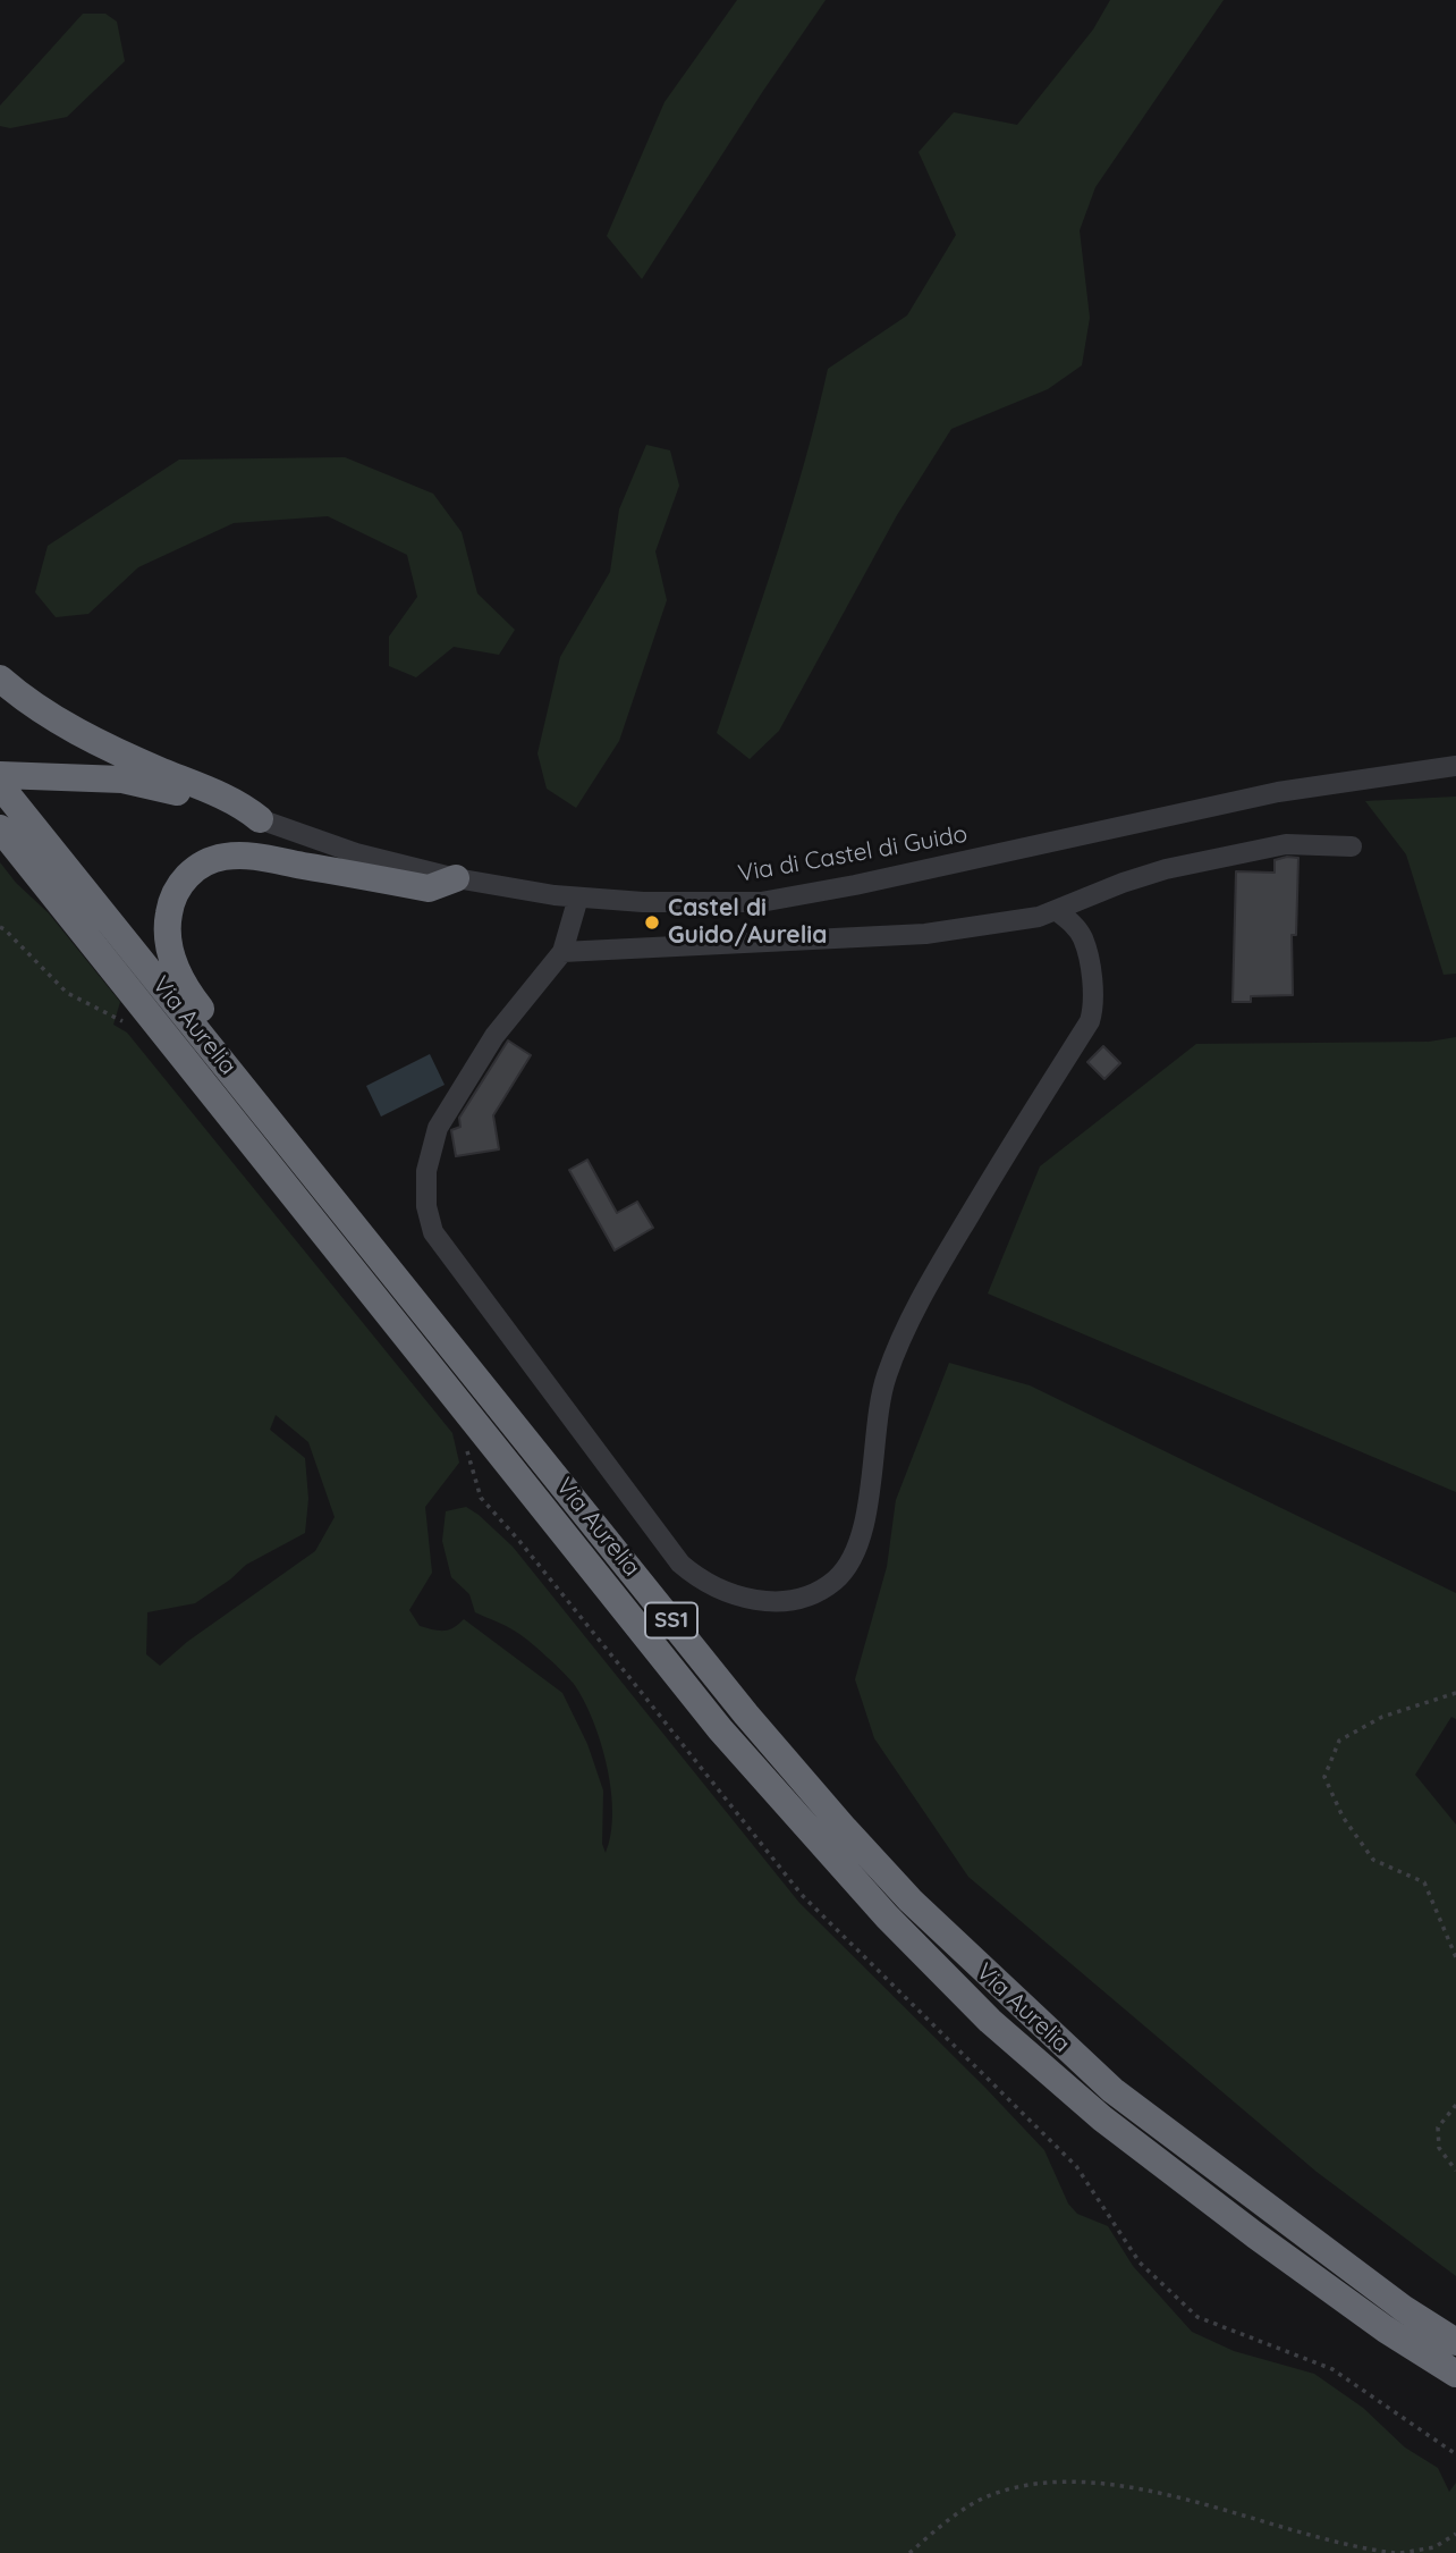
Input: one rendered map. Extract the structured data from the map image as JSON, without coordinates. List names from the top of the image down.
{
  "streets": {
    "highway": ["Via Aurelia", "SS1"],
    "street": ["Via di Castel di Guido"]
  },
  "places": ["Castel di Guido/Aurelia"]
}
